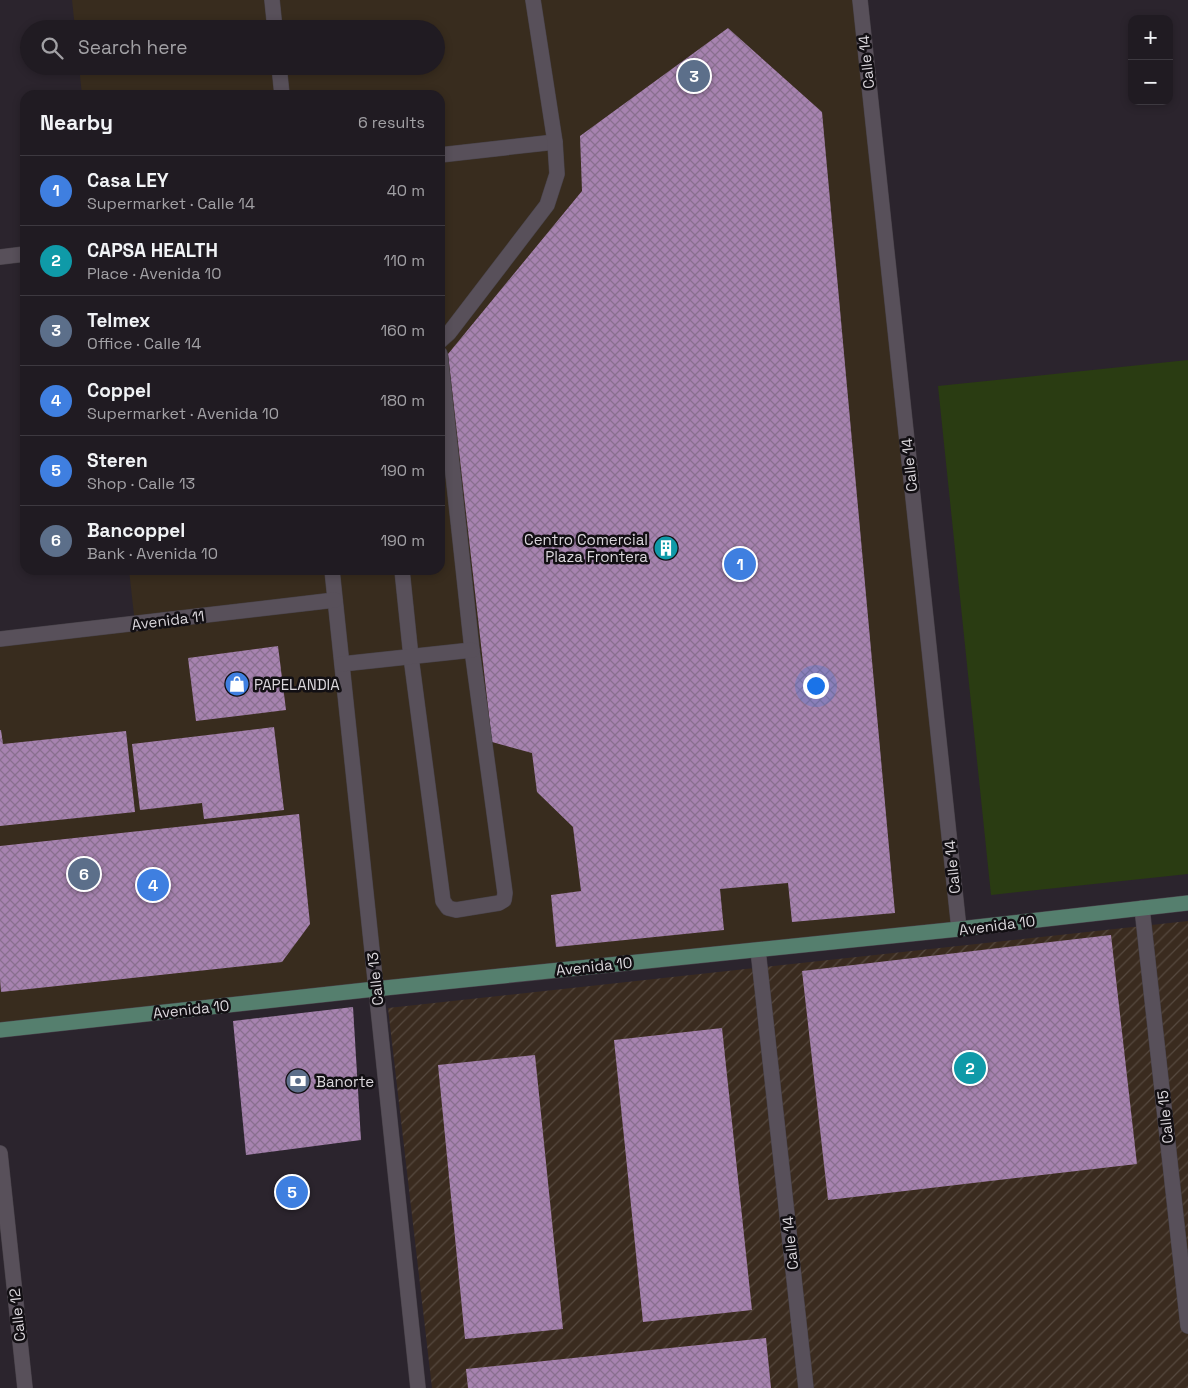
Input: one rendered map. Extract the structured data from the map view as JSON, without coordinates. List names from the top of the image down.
{
  "streets": {
    "main road": ["Avenida 10"],
    "street": [
      "Calle 14",
      "Avenida 11",
      "Calle 13",
      "Calle 15",
      "Calle 12"
    ]
  },
  "crossings": [
    ["Calle 14", "Avenida 10"],
    ["Avenida 11", "Calle 13"],
    ["Avenida 10", "Calle 13"],
    ["Avenida 10", "Calle 15"]
  ],
  "places": {
    "building": ["Centro Comercial Plaza Frontera"],
    "shop": ["PAPELANDIA"],
    "bank": ["Banorte"]
  },
  "page": {
    "map_buttons": ["+", "−"],
    "search": "Search here",
    "pins": [
      "3",
      "1",
      "6",
      "4",
      "2",
      "5"
    ],
    "heading": ["Nearby", "6 results"],
    "list": [
      {
        "mark": "1",
        "name": "Casa LEY",
        "note": "Supermarket · Calle 14",
        "value": "40 m"
      },
      {
        "mark": "2",
        "name": "CAPSA HEALTH",
        "note": "Place · Avenida 10",
        "value": "110 m"
      },
      {
        "mark": "3",
        "name": "Telmex",
        "note": "Office · Calle 14",
        "value": "160 m"
      },
      {
        "mark": "4",
        "name": "Coppel",
        "note": "Supermarket · Avenida 10",
        "value": "180 m"
      },
      {
        "mark": "5",
        "name": "Steren",
        "note": "Shop · Calle 13",
        "value": "190 m"
      },
      {
        "mark": "6",
        "name": "Bancoppel",
        "note": "Bank · Avenida 10",
        "value": "190 m"
      }
    ]
  }
}
